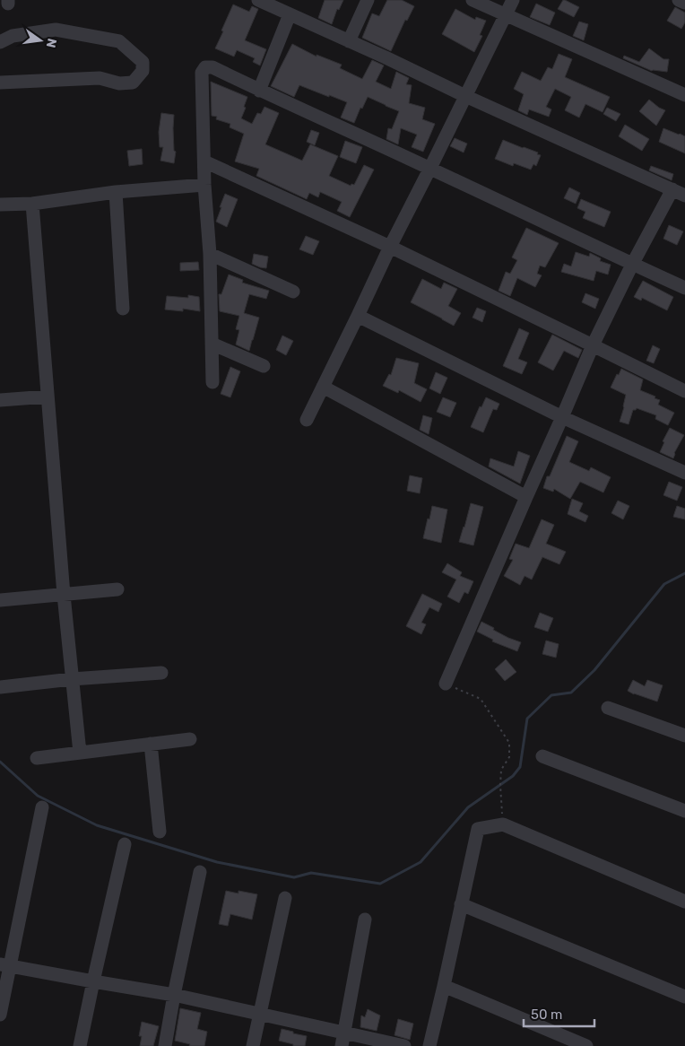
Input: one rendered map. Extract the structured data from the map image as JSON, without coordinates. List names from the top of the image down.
{
  "scale_bar": "50 m",
  "north": "right"
}
